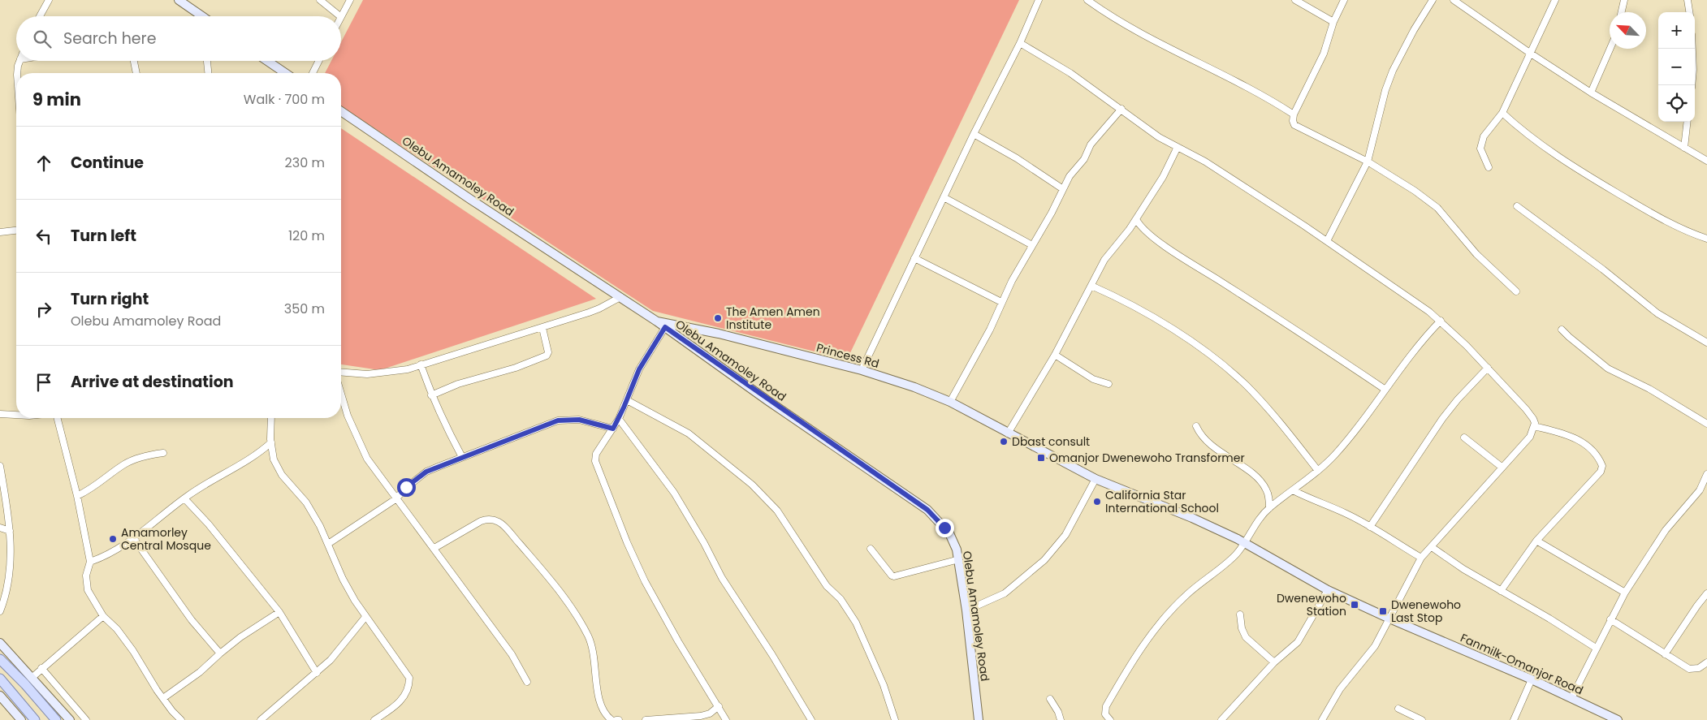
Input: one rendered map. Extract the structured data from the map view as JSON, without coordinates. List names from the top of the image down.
{
  "streets": {
    "street": ["Olebu Amamoley Road", "Princess Rd", "Fanmilk-Omanjor Road"]
  },
  "crossings": [
    ["Olebu Amamoley Road", "Princess Rd"],
    ["Princess Rd", "Fanmilk-Omanjor Road"]
  ],
  "places": {
    "other": [
      "The Amen Amen Institute",
      "Dbast consult",
      "California Star International School",
      "Amamorley Central Mosque"
    ],
    "transit": ["Omanjor Dwenewoho Transformer", "Dwenewoho Station", "Dwenewoho Last Stop"]
  },
  "north": "top left",
  "page": {
    "map_buttons": ["+", "−"],
    "search": "Search here",
    "heading": ["9 min", "Walk · 700 m"],
    "list": [
      ["Continue", "230 m"],
      ["Turn left", "120 m"],
      ["Turn right", "Olebu Amamoley Road", "350 m"],
      "Arrive at destination"
    ]
  }
}
